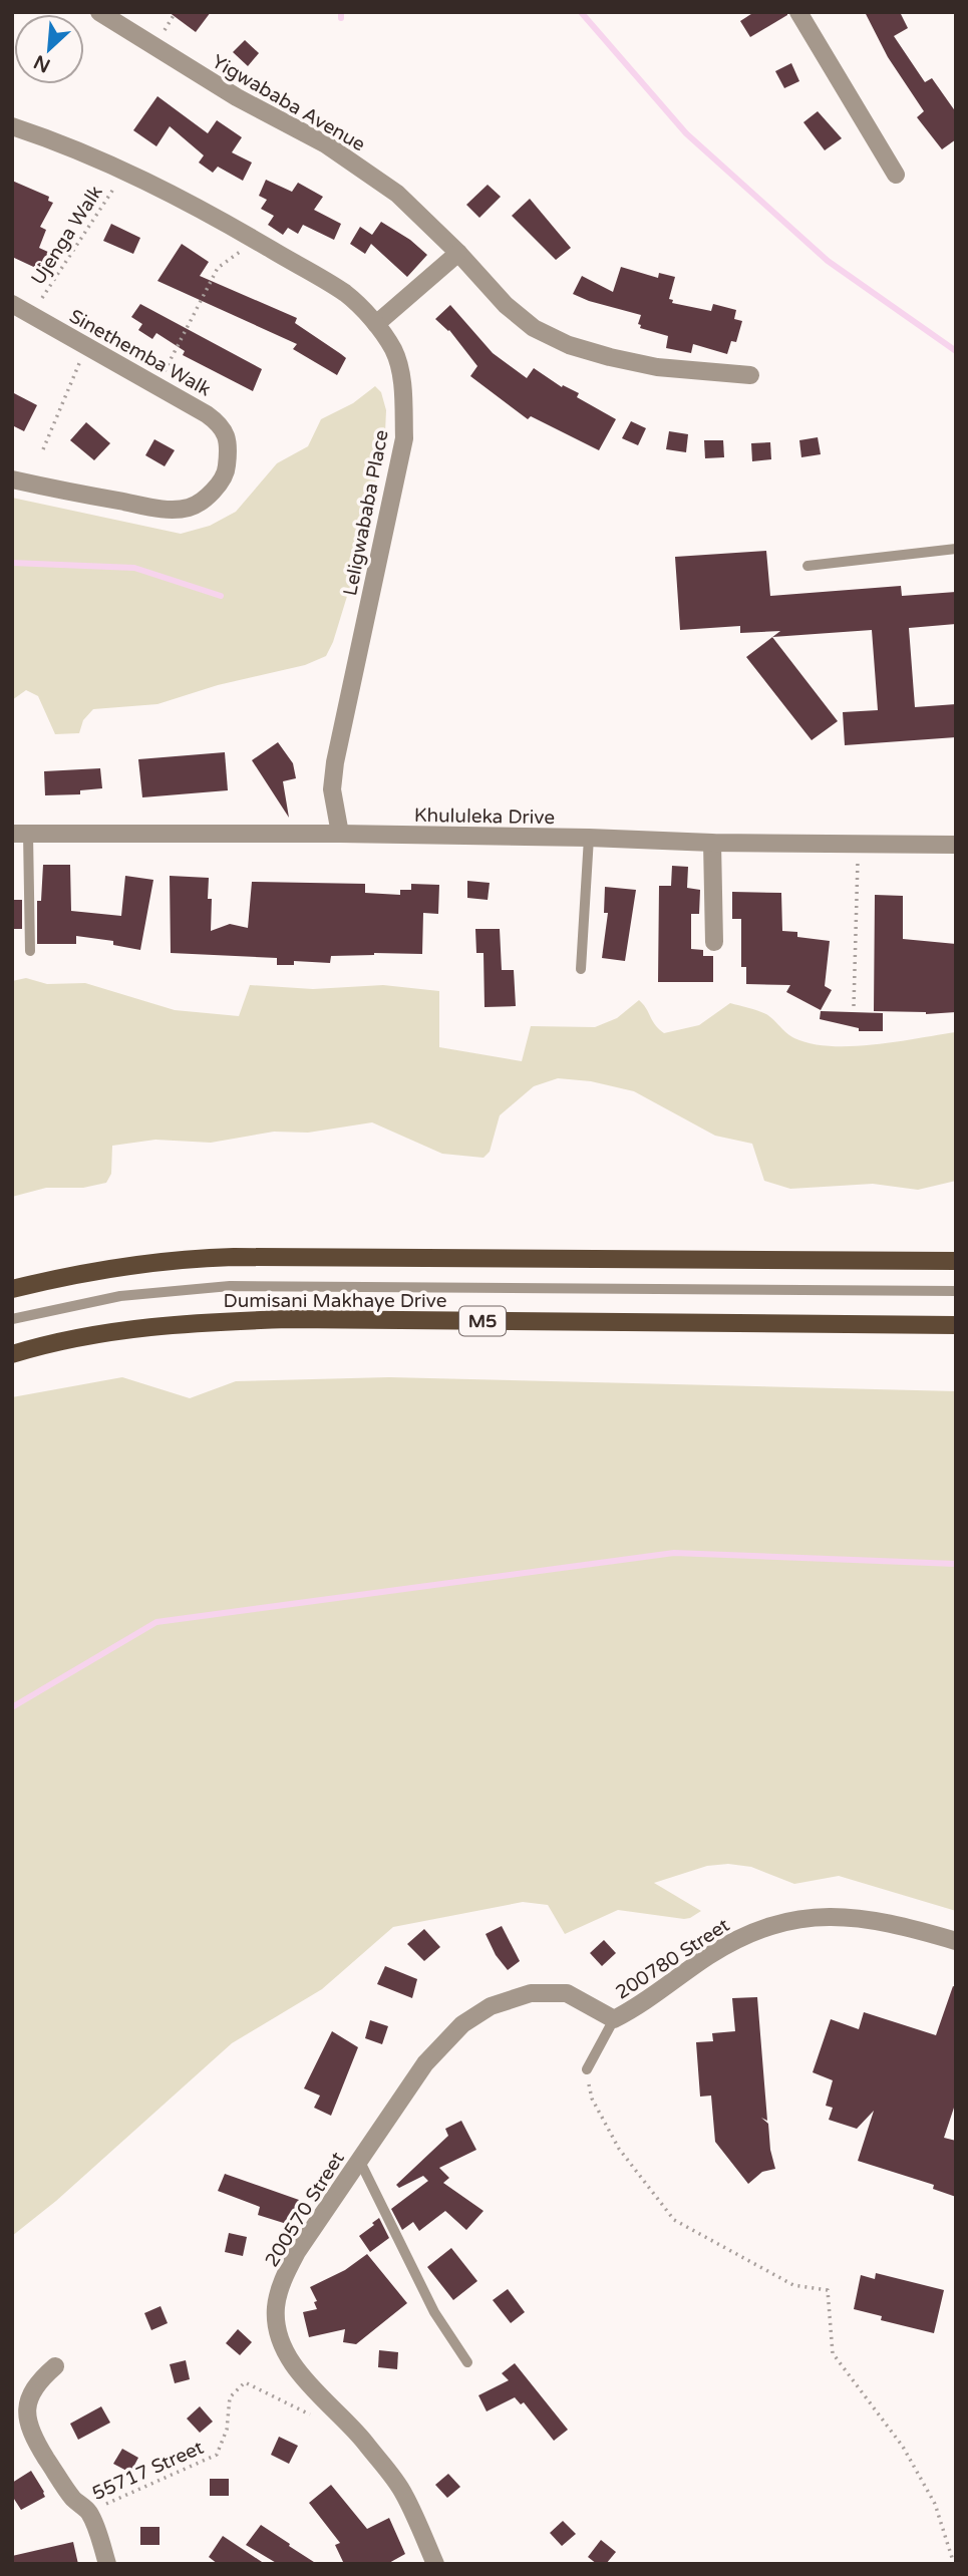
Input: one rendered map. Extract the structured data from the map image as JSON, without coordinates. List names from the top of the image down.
{
  "streets": {
    "main road": ["Dumisani Makhaye Drive", "M5"],
    "street": [
      "Yigwababa Avenue",
      "Sinethemba Walk",
      "Leligwababa Place",
      "Khululeka Drive",
      "200780 Street",
      "200570 Street"
    ],
    "path": ["Ujenga Walk", "55717 Street"]
  },
  "crossings": [
    ["Ujenga Walk", "Sinethemba Walk"],
    ["Ujenga Walk", "Leligwababa Place"],
    ["Leligwababa Place", "Khululeka Drive"],
    ["200780 Street", "200570 Street"]
  ],
  "north": "bottom left"
}
